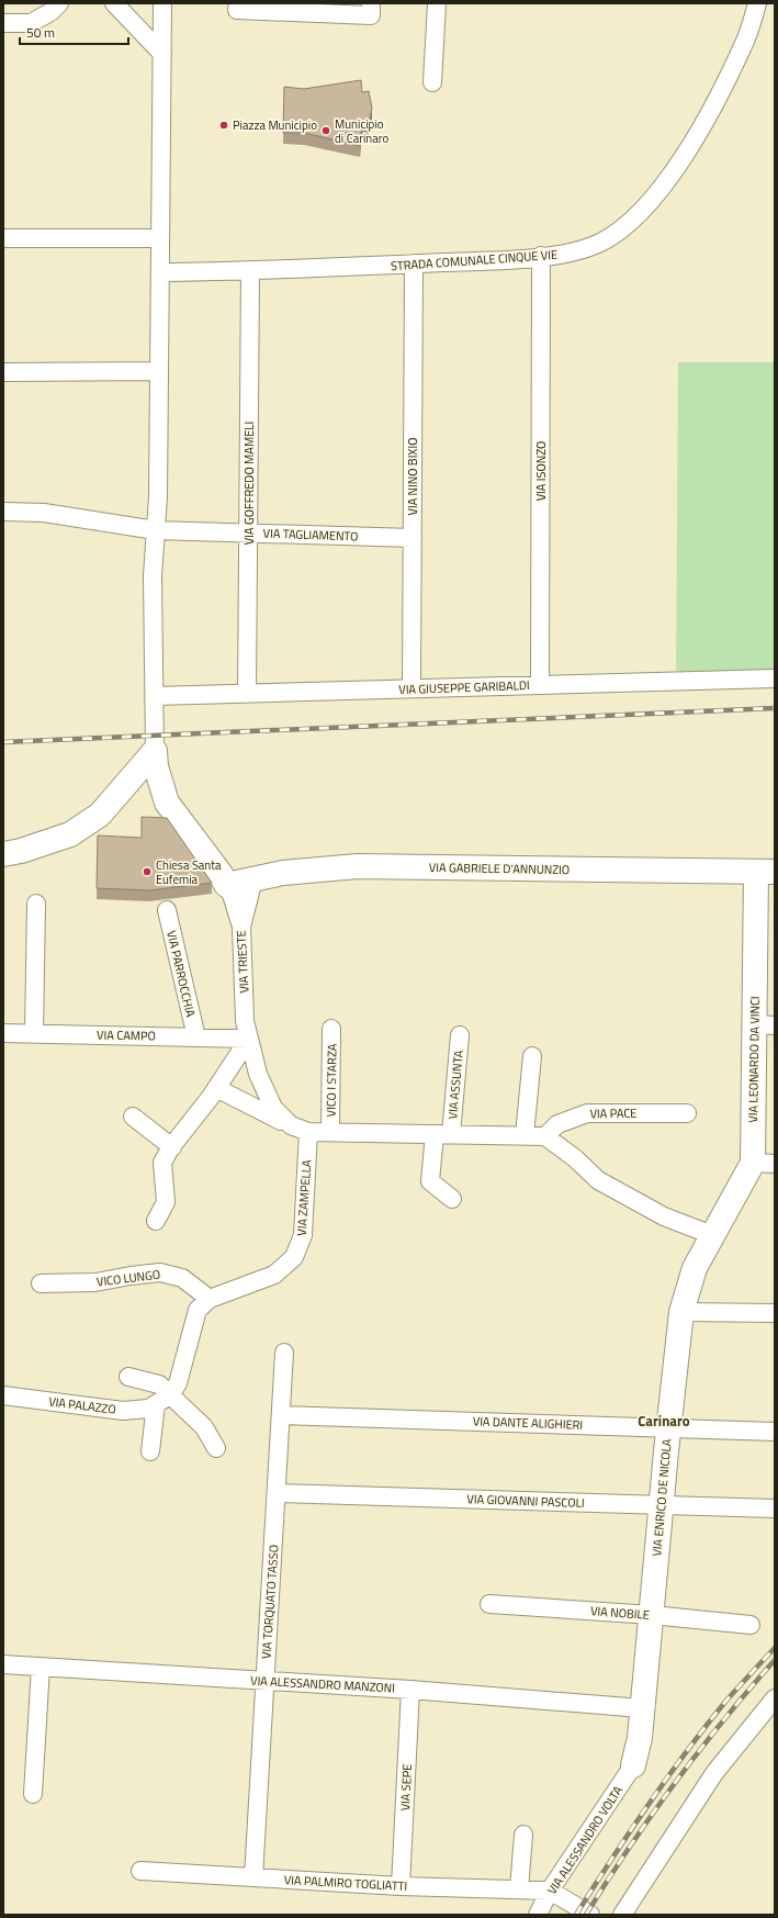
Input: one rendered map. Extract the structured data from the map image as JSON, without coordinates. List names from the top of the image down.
{
  "streets": {
    "street": [
      "STRADA COMUNALE CINQUE VIE",
      "VIA ISONZO",
      "VIA NINO BIXIO",
      "VIA GOFFREDO MAMELI",
      "VIA TAGLIAMENTO",
      "VIA GIUSEPPE GARIBALDI",
      "VIA GABRIELE D'ANNUNZIO",
      "VIA TRIESTE",
      "VIA PARROCCHIA",
      "VIA CAMPO",
      "VIA LEONARDO DA VINCI",
      "VICO I STARZA",
      "VIA ASSUNTA",
      "VIA PACE",
      "VIA ZAMPELLA",
      "VICO LUNGO",
      "VIA PALAZZO",
      "VIA DANTE ALIGHIERI",
      "VIA ENRICO DE NICOLA",
      "VIA GIOVANNI PASCOLI",
      "VIA TORQUATO TASSO",
      "VIA NOBILE",
      "VIA ALESSANDRO MANZONI",
      "VIA SEPE",
      "VIA ALESSANDRO VOLTA",
      "VIA PALMIRO TOGLIATTI"
    ]
  },
  "crossings": [
    ["STRADA COMUNALE CINQUE VIE", "VIA ISONZO"],
    ["STRADA COMUNALE CINQUE VIE", "VIA NINO BIXIO"],
    ["STRADA COMUNALE CINQUE VIE", "VIA GOFFREDO MAMELI"],
    ["VIA ISONZO", "VIA GIUSEPPE GARIBALDI"],
    ["VIA NINO BIXIO", "VIA TAGLIAMENTO"],
    ["VIA NINO BIXIO", "VIA GIUSEPPE GARIBALDI"],
    ["VIA GOFFREDO MAMELI", "VIA TAGLIAMENTO"],
    ["VIA GOFFREDO MAMELI", "VIA GIUSEPPE GARIBALDI"],
    ["VIA GABRIELE D'ANNUNZIO", "VIA TRIESTE"],
    ["VIA GABRIELE D'ANNUNZIO", "VIA LEONARDO DA VINCI"],
    ["VIA TRIESTE", "VIA CAMPO"],
    ["VIA PARROCCHIA", "VIA CAMPO"],
    ["VIA LEONARDO DA VINCI", "VIA ENRICO DE NICOLA"],
    ["VIA ZAMPELLA", "VICO LUNGO"],
    ["VIA ZAMPELLA", "VIA PALAZZO"],
    ["VIA DANTE ALIGHIERI", "VIA ENRICO DE NICOLA"],
    ["VIA DANTE ALIGHIERI", "VIA TORQUATO TASSO"],
    ["VIA ENRICO DE NICOLA", "VIA GIOVANNI PASCOLI"],
    ["VIA ENRICO DE NICOLA", "VIA NOBILE"],
    ["VIA ENRICO DE NICOLA", "VIA ALESSANDRO MANZONI"],
    ["VIA ENRICO DE NICOLA", "VIA ALESSANDRO VOLTA"],
    ["VIA GIOVANNI PASCOLI", "VIA TORQUATO TASSO"],
    ["VIA TORQUATO TASSO", "VIA ALESSANDRO MANZONI"],
    ["VIA TORQUATO TASSO", "VIA PALMIRO TOGLIATTI"],
    ["VIA ALESSANDRO MANZONI", "VIA SEPE"],
    ["VIA SEPE", "VIA PALMIRO TOGLIATTI"],
    ["VIA ALESSANDRO VOLTA", "VIA PALMIRO TOGLIATTI"]
  ],
  "districts": ["Carinaro"],
  "places": ["Piazza Municipio", "Municipio di Carinaro", "Chiesa Santa Eufemia"],
  "scale_bar": "50 m"
}
